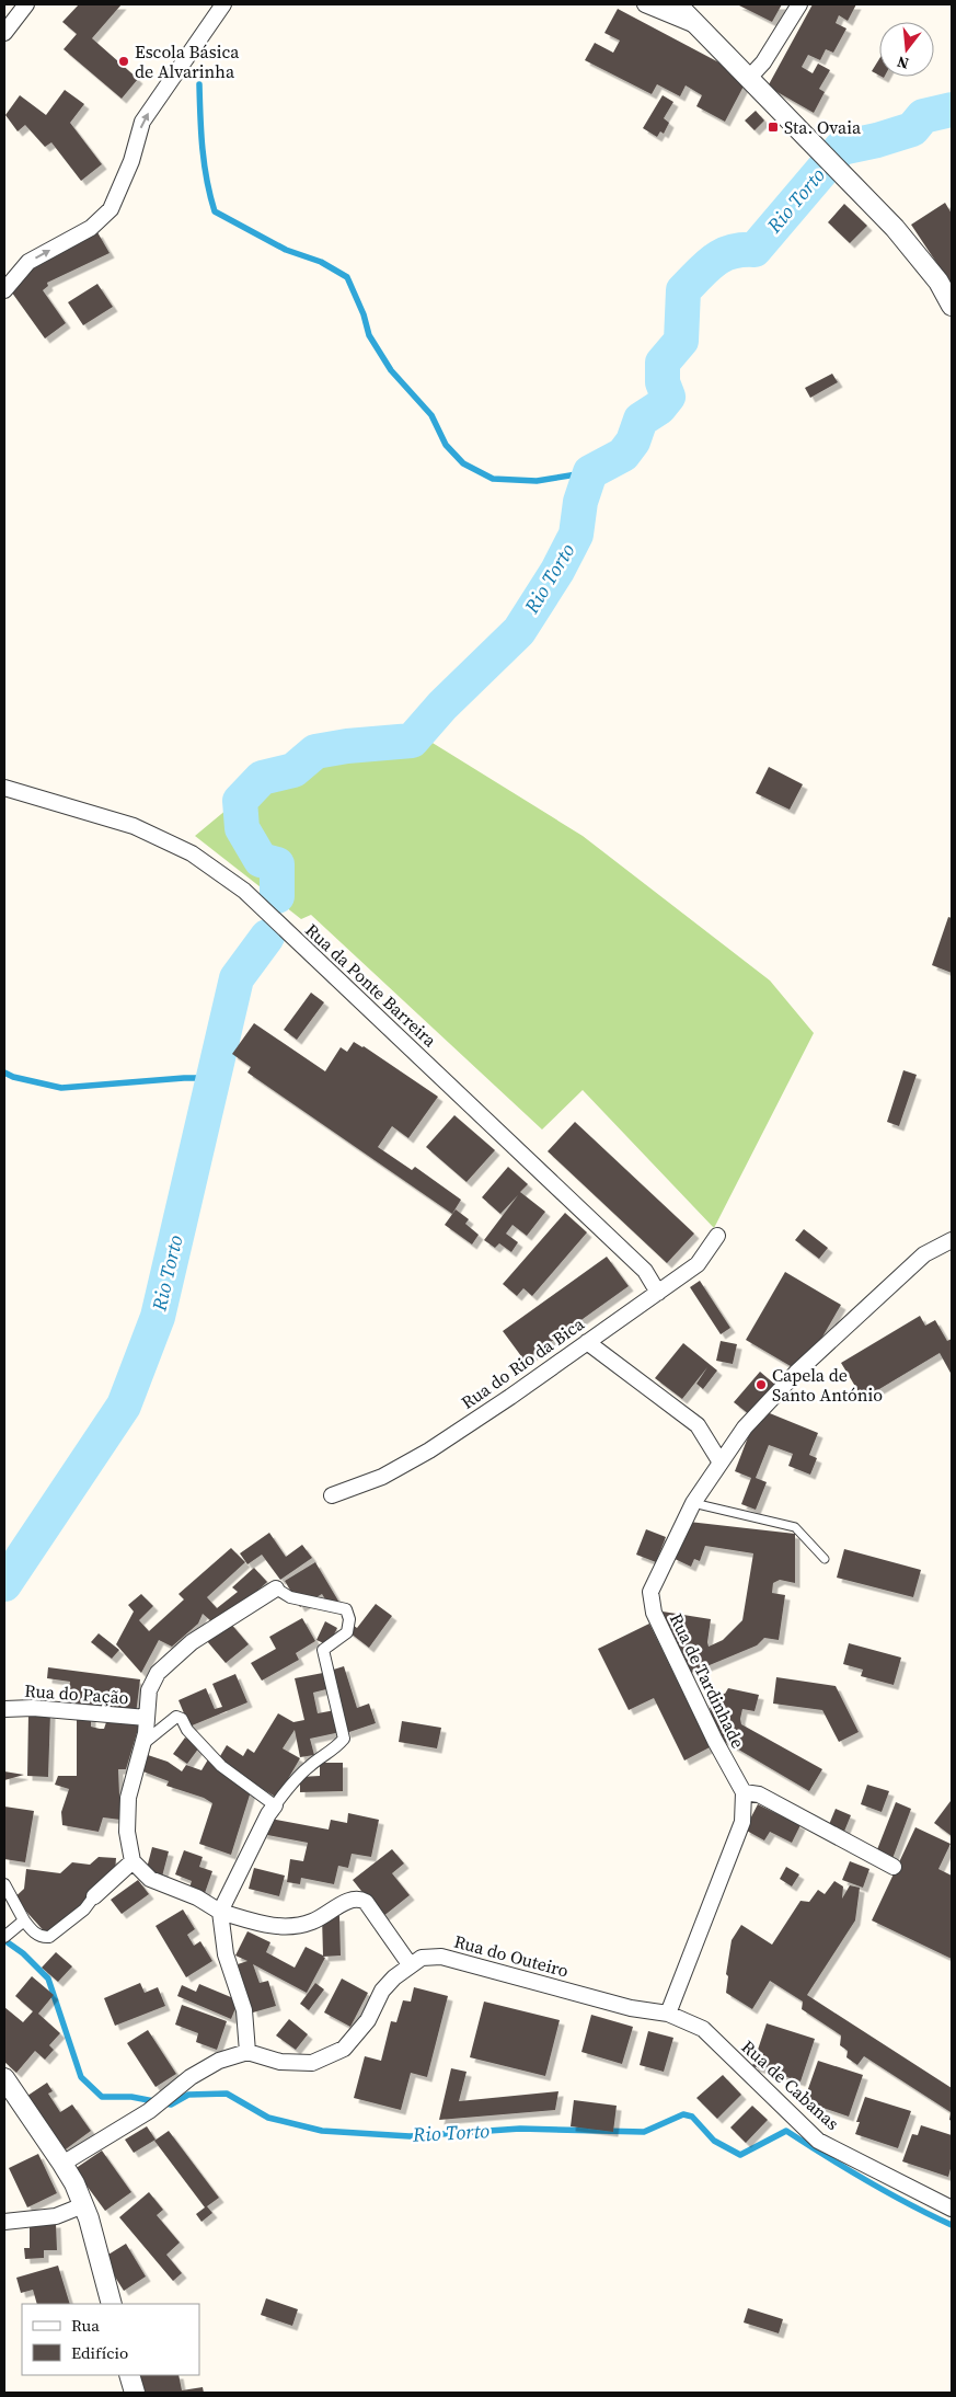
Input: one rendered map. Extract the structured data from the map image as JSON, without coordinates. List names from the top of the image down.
{
  "streets": {
    "street": [
      "Rua da Ponte Barreira",
      "Rua do Rio da Bica",
      "Rua de Tardinhade",
      "Rua do Pação",
      "Rua do Outeiro",
      "Rua de Cabanas"
    ]
  },
  "crossings": [
    ["Rua da Ponte Barreira", "Rua do Rio da Bica"],
    ["Rua do Outeiro", "Rua de Cabanas"]
  ],
  "water": ["Rio Torto"],
  "places": {
    "other": ["Escola Básica de Alvarinha", "Capela de Santo António"],
    "transit": ["Sta. Ovaia"]
  },
  "legend": ["Rua", "Edifício"],
  "north": "bottom"
}
